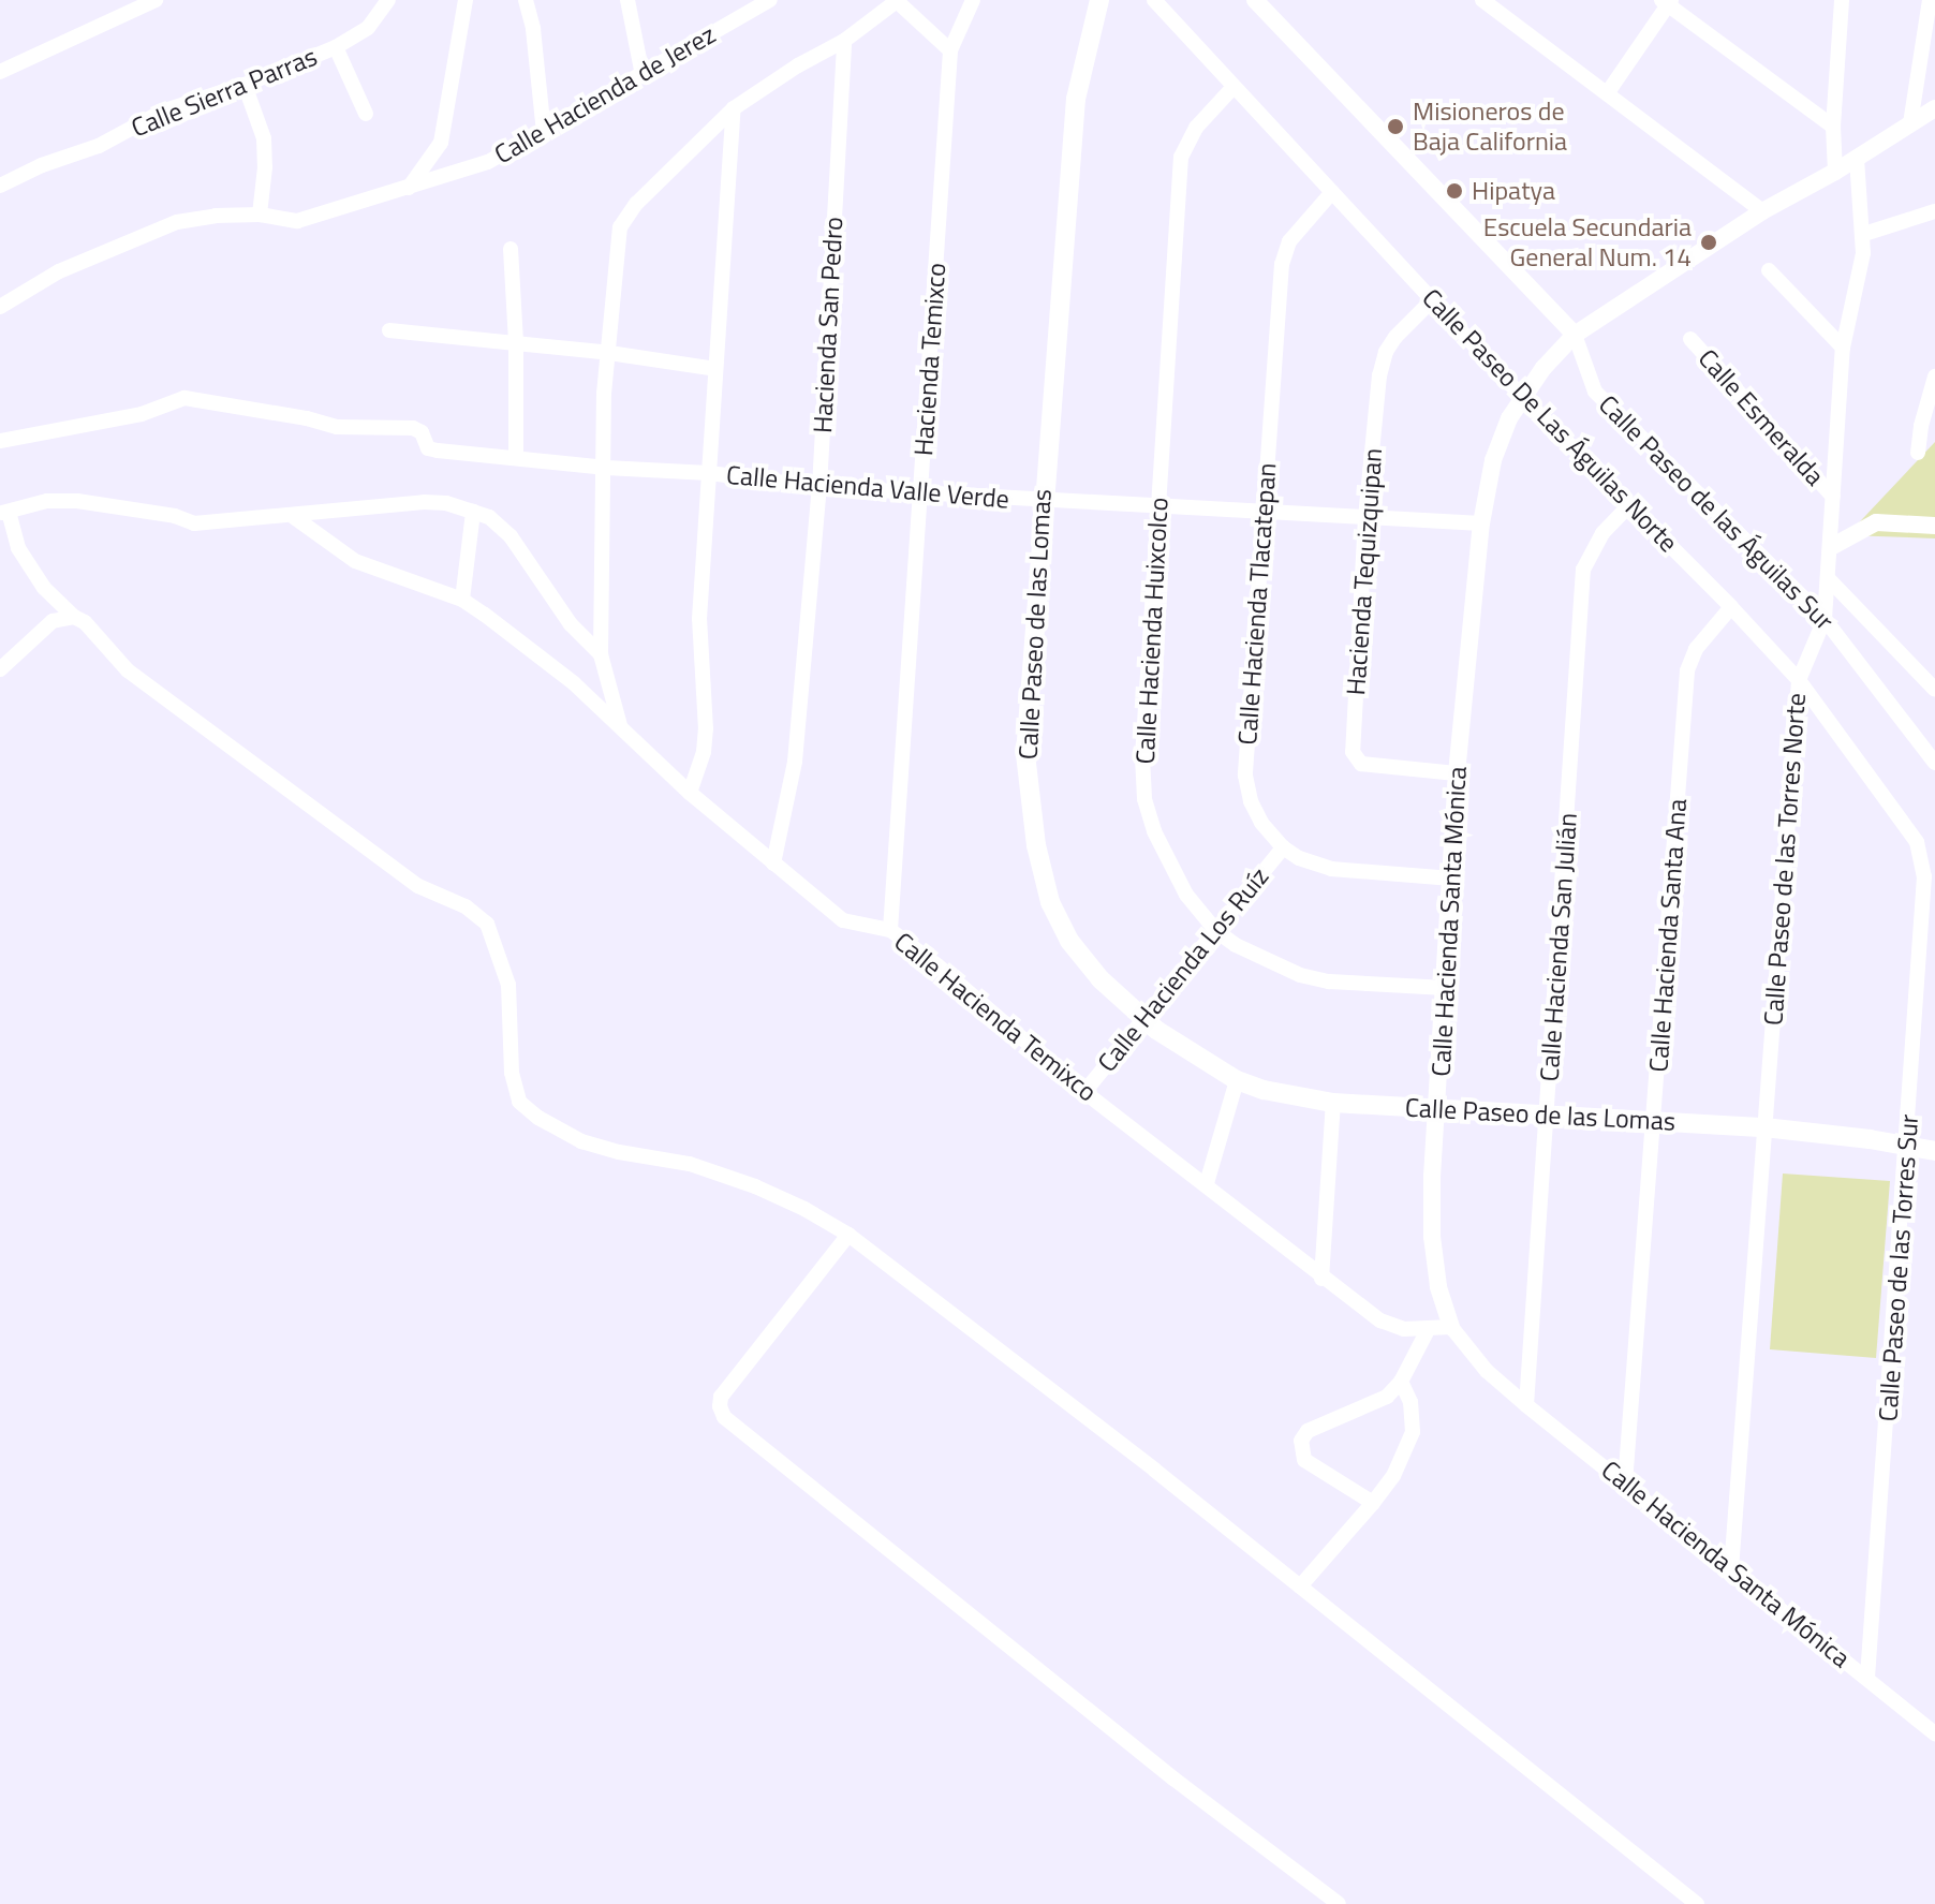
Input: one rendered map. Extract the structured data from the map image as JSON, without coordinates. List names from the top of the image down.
{
  "streets": {
    "main road": ["Calle Paseo de las Lomas"],
    "street": [
      "Calle Sierra Parras",
      "Calle Hacienda de Jerez",
      "Hacienda San Pedro",
      "Hacienda Temixco",
      "Calle Esmeralda",
      "Calle Paseo De Las Águilas Norte",
      "Calle Hacienda Valle Verde",
      "Calle Paseo de las Águilas Sur",
      "Hacienda Tequizquipan",
      "Calle Hacienda Tlacatepan",
      "Calle Hacienda Huixcolco",
      "Calle Paseo de las Torres Norte",
      "Calle Hacienda Santa Mónica",
      "Calle Hacienda Santa Ana",
      "Calle Hacienda San Julián",
      "Calle Hacienda Los Ruíz",
      "Calle Hacienda Temixco",
      "Calle Paseo de las Torres Sur"
    ]
  },
  "crossings": [
    ["Hacienda San Pedro", "Calle Hacienda Valle Verde"],
    ["Hacienda San Pedro", "Calle Hacienda Temixco"],
    ["Hacienda Temixco", "Calle Hacienda Valle Verde"],
    ["Hacienda Temixco", "Calle Hacienda Temixco"],
    ["Calle Esmeralda", "Calle Paseo de las Torres Norte"],
    ["Calle Paseo De Las Águilas Norte", "Hacienda Tequizquipan"],
    ["Calle Paseo De Las Águilas Norte", "Calle Hacienda Tlacatepan"],
    ["Calle Paseo De Las Águilas Norte", "Calle Hacienda Huixcolco"],
    ["Calle Paseo De Las Águilas Norte", "Calle Paseo de las Torres Norte"],
    ["Calle Paseo De Las Águilas Norte", "Calle Hacienda Santa Mónica"],
    ["Calle Paseo De Las Águilas Norte", "Calle Hacienda Santa Ana"],
    ["Calle Paseo De Las Águilas Norte", "Calle Hacienda San Julián"],
    ["Calle Paseo De Las Águilas Norte", "Calle Paseo de las Torres Sur"],
    ["Calle Hacienda Valle Verde", "Hacienda Tequizquipan"],
    ["Calle Hacienda Valle Verde", "Calle Hacienda Tlacatepan"],
    ["Calle Hacienda Valle Verde", "Calle Paseo de las Lomas"],
    ["Calle Hacienda Valle Verde", "Calle Hacienda Huixcolco"],
    ["Calle Hacienda Valle Verde", "Calle Hacienda Santa Mónica"],
    ["Calle Paseo de las Águilas Sur", "Calle Paseo de las Torres Norte"],
    ["Calle Paseo de las Águilas Sur", "Calle Hacienda Santa Mónica"],
    ["Hacienda Tequizquipan", "Calle Hacienda Santa Mónica"],
    ["Calle Hacienda Tlacatepan", "Calle Hacienda Santa Mónica"],
    ["Calle Hacienda Tlacatepan", "Calle Hacienda Los Ruíz"],
    ["Calle Paseo de las Lomas", "Calle Paseo de las Torres Norte"],
    ["Calle Paseo de las Lomas", "Calle Hacienda Santa Mónica"],
    ["Calle Paseo de las Lomas", "Calle Hacienda Santa Ana"],
    ["Calle Paseo de las Lomas", "Calle Hacienda San Julián"],
    ["Calle Paseo de las Lomas", "Calle Hacienda Los Ruíz"],
    ["Calle Paseo de las Lomas", "Calle Paseo de las Torres Sur"],
    ["Calle Hacienda Huixcolco", "Calle Hacienda Santa Mónica"],
    ["Calle Hacienda Huixcolco", "Calle Hacienda Los Ruíz"],
    ["Calle Paseo de las Torres Norte", "Calle Hacienda Santa Mónica"],
    ["Calle Hacienda Santa Mónica", "Calle Hacienda Santa Ana"],
    ["Calle Hacienda Santa Mónica", "Calle Hacienda San Julián"],
    ["Calle Hacienda Santa Mónica", "Calle Hacienda Temixco"],
    ["Calle Hacienda Santa Mónica", "Calle Paseo de las Torres Sur"],
    ["Calle Hacienda Los Ruíz", "Calle Hacienda Temixco"]
  ],
  "places": ["Misioneros de Baja California", "Hipatya", "Escuela Secundaria General Num. 14"]
}
